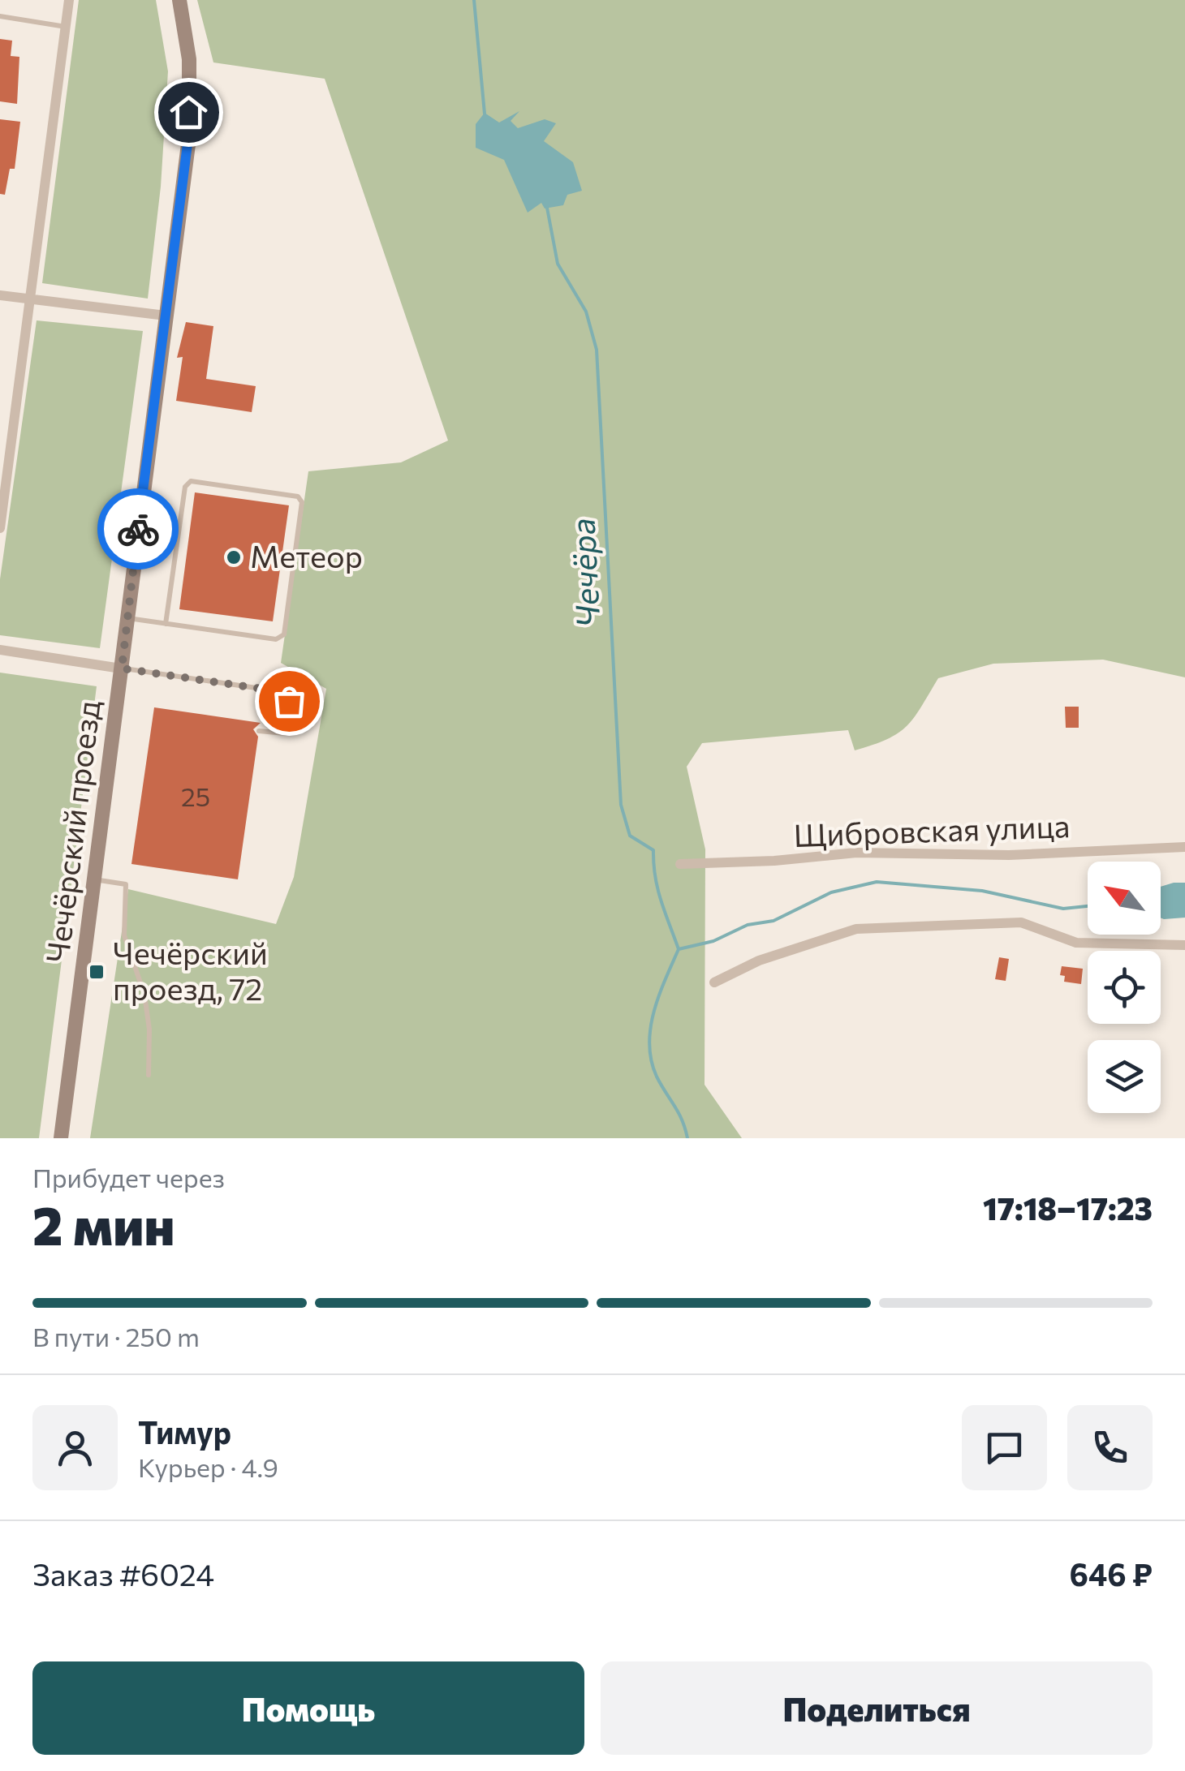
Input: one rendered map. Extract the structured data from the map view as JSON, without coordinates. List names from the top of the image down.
{
  "streets": {
    "main road": ["Чечёрский проезд"],
    "street": ["Щибровская улица"]
  },
  "water": ["Чечёра"],
  "places": {
    "other": ["Метеор"],
    "transit": ["Чечёрский проезд, 72"]
  },
  "house_numbers": ["25"],
  "north": "top left",
  "page": {
    "heading": ["2 мин", "Прибудет через", "17:18–17:23"],
    "panel": [
      "Тимур",
      "Курьер · 4.9",
      "Заказ #6024",
      "646 ₽"
    ],
    "bar": "В пути · 250 m",
    "buttons": ["Помощь", "Поделиться"]
  }
}
